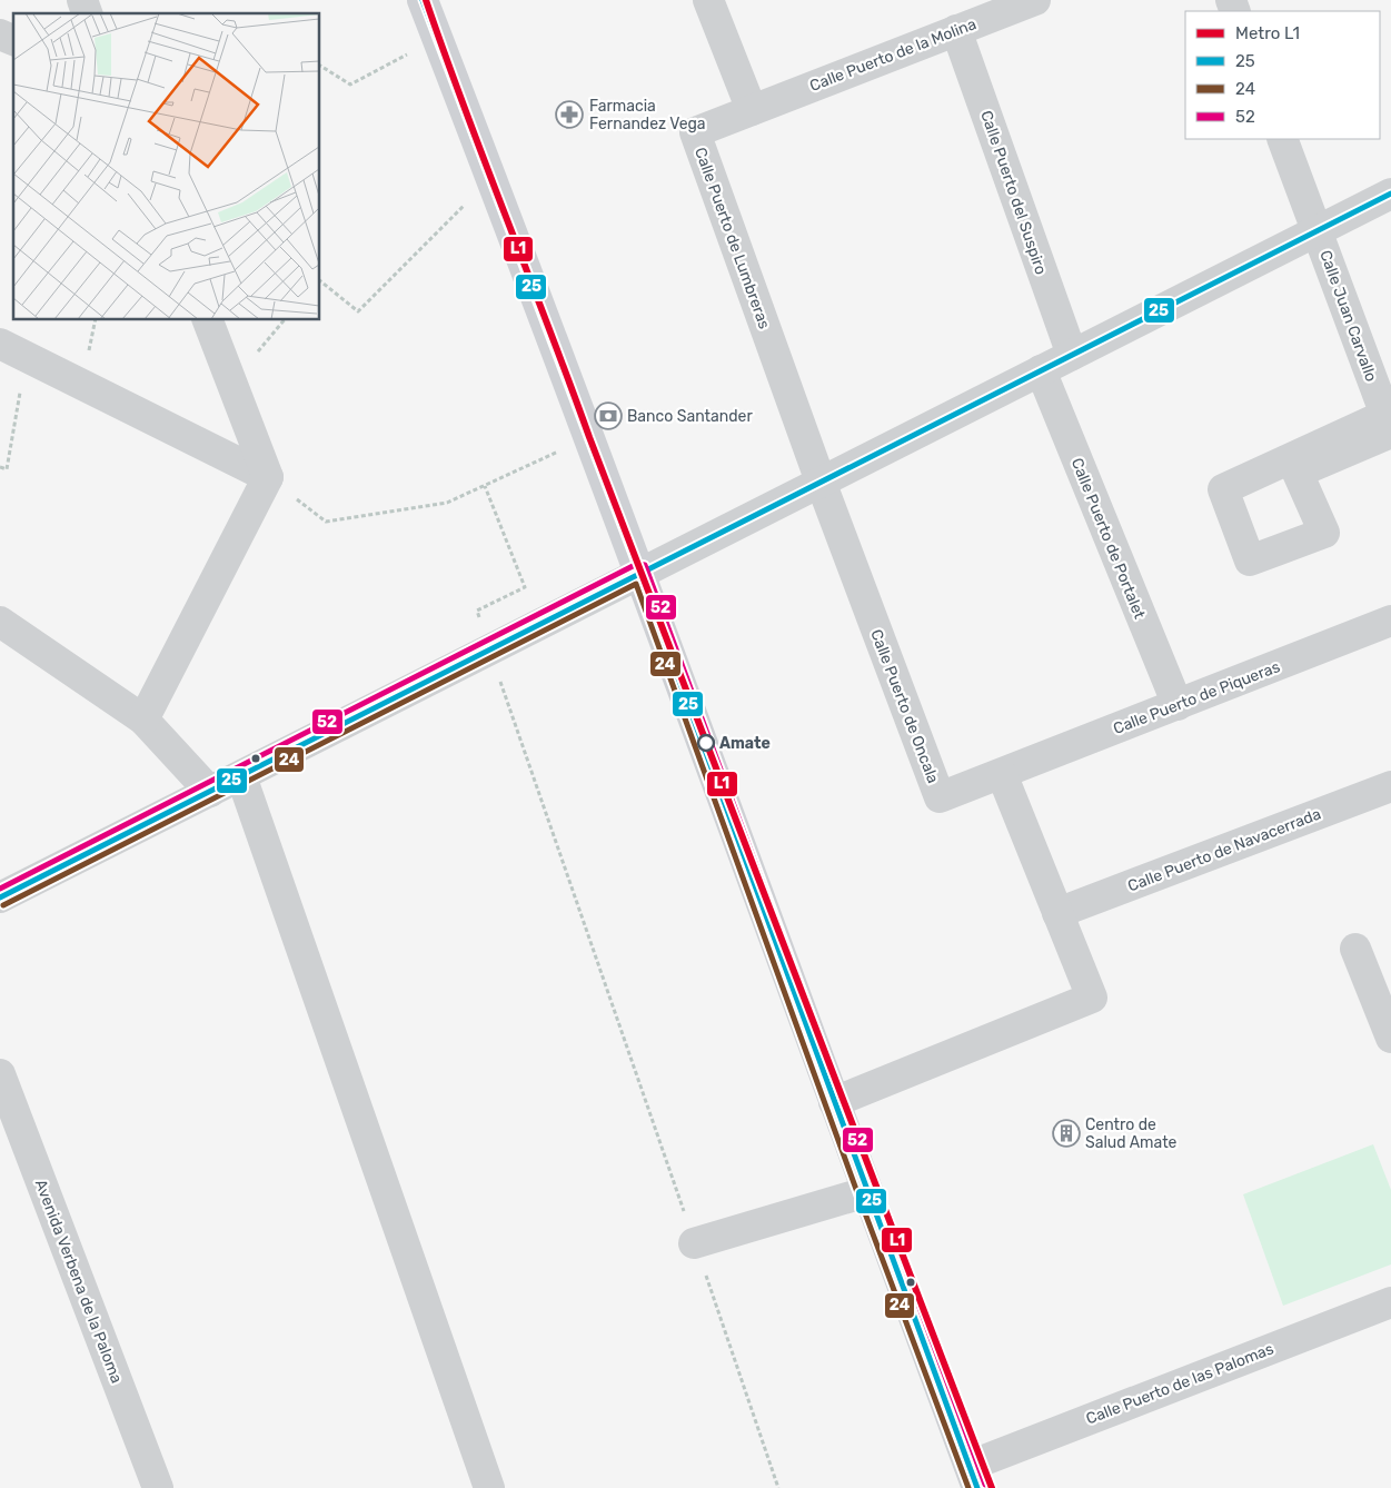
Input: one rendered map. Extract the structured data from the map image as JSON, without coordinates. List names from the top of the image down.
{
  "streets": {
    "street": [
      "Calle Puerto de la Molina",
      "Calle Puerto del Suspiro",
      "Calle Puerto de Lumbreras",
      "Calle Juan Carvallo",
      "Calle Puerto de Portalet",
      "Calle Puerto de Piqueras",
      "Calle Puerto de Oncala",
      "Calle Puerto de Navacerrada",
      "Avenida Verbena de la Paloma",
      "Calle Puerto de las Palomas"
    ]
  },
  "crossings": [
    ["Calle Puerto de la Molina", "Calle Puerto del Suspiro"],
    ["Calle Puerto de la Molina", "Calle Puerto de Lumbreras"],
    ["Calle Puerto de Lumbreras", "Calle Puerto de Oncala"],
    ["Calle Puerto de Portalet", "Calle Puerto de Piqueras"],
    ["Calle Puerto de Piqueras", "Calle Puerto de Oncala"]
  ],
  "places": {
    "pharmacy": ["Farmacia Fernandez Vega"],
    "bank": ["Banco Santander"],
    "other": ["Amate"],
    "building": ["Centro de Salud Amate"]
  },
  "lines": [
    "metro line L1",
    "transit line 25",
    "transit line 52",
    "transit line 24"
  ],
  "legend": [
    "Metro L1",
    "25",
    "24",
    "52"
  ]
}
